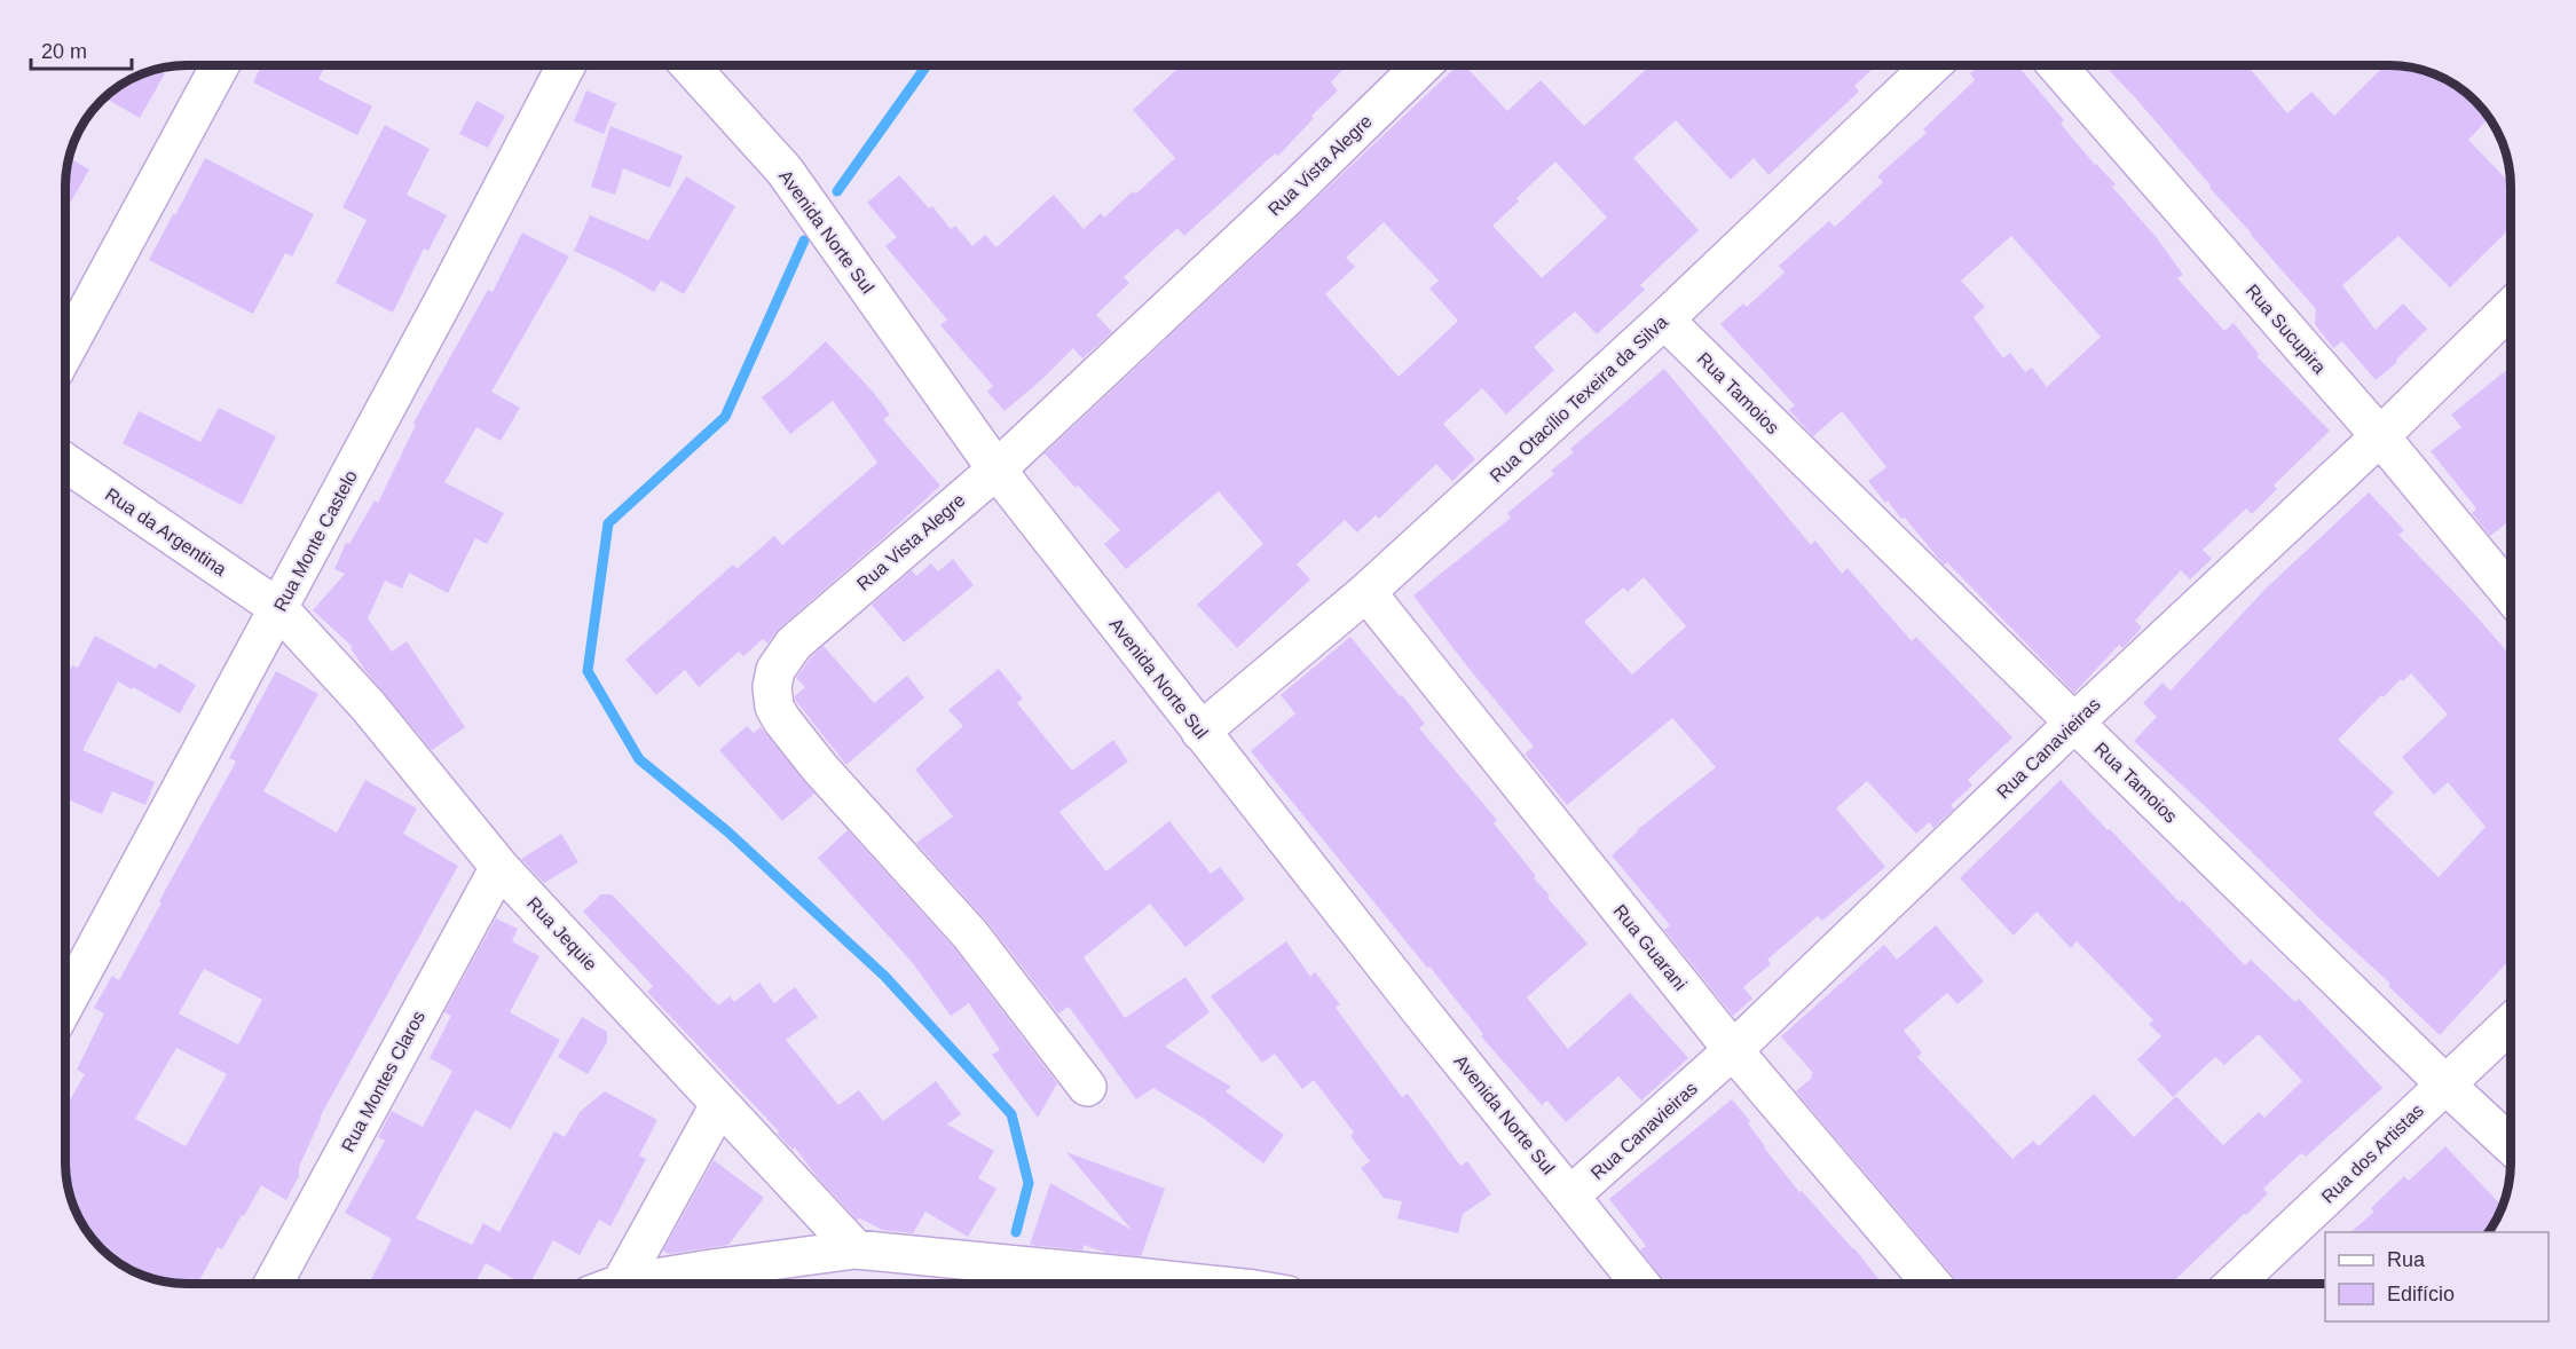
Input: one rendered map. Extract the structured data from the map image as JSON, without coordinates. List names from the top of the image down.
{
  "streets": {
    "street": [
      "Rua Vista Alegre",
      "Avenida Norte Sul",
      "Rua Sucupira",
      "Rua Tamoios",
      "Rua Otacílio Texeira da Silva",
      "Rua da Argentina",
      "Rua Monte Castelo",
      "Rua Canavieiras",
      "Rua Jequie",
      "Rua Guarani",
      "Rua Montes Claros",
      "Rua dos Artistas"
    ]
  },
  "crossings": [
    ["Rua Vista Alegre", "Avenida Norte Sul"],
    ["Avenida Norte Sul", "Rua Otacílio Texeira da Silva"],
    ["Avenida Norte Sul", "Rua Canavieiras"],
    ["Rua Sucupira", "Rua Canavieiras"],
    ["Rua Tamoios", "Rua Otacílio Texeira da Silva"],
    ["Rua Tamoios", "Rua Canavieiras"],
    ["Rua Tamoios", "Rua dos Artistas"],
    ["Rua Otacílio Texeira da Silva", "Rua Guarani"],
    ["Rua da Argentina", "Rua Monte Castelo"],
    ["Rua da Argentina", "Rua Jequie"],
    ["Rua Monte Castelo", "Rua Jequie"],
    ["Rua Canavieiras", "Rua Guarani"],
    ["Rua Jequie", "Rua Montes Claros"]
  ],
  "legend": ["Rua", "Edifício"],
  "scale_bar": "20 m"
}
